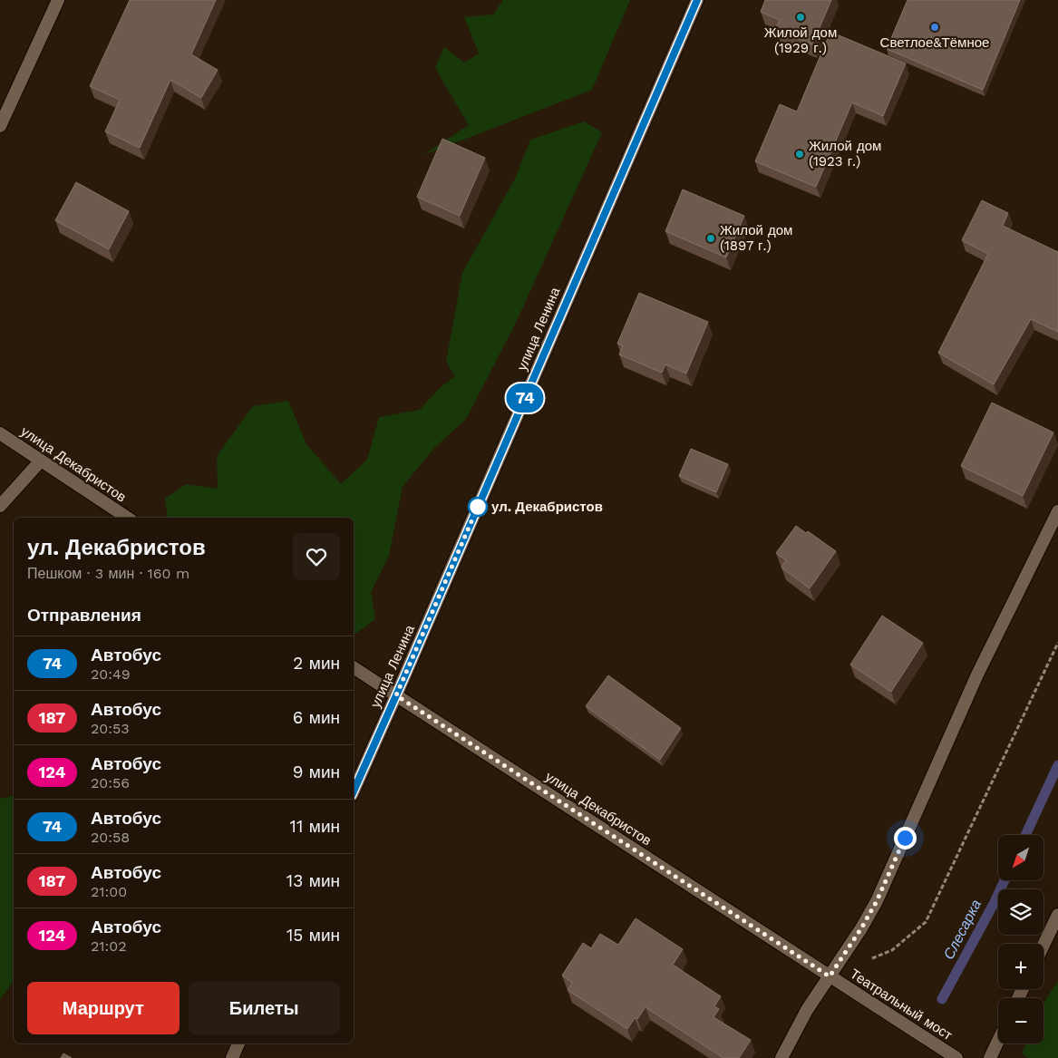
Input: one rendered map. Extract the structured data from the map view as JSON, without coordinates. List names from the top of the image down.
{
  "streets": {
    "street": ["улица Ленина", "улица Декабристов", "Театральный мост"]
  },
  "crossings": [
    ["улица Ленина", "улица Декабристов"],
    ["улица Декабристов", "Театральный мост"]
  ],
  "water": ["Слесарка"],
  "places": [
    "Жилой дом (1929 г.)",
    "Светлое&Тёмное",
    "Жилой дом (1923 г.)",
    "Жилой дом (1897 г.)",
    "ул. Декабристов"
  ],
  "lines": ["bus line 74"],
  "north": "bottom left",
  "page": {
    "on_map": "74",
    "heading": [
      ["ул. Декабристов", "Пешком · 3 мин · 160 m"],
      "Отправления"
    ],
    "list": [
      {
        "mark": "74",
        "name": "Автобус",
        "note": "20:49",
        "value": "2 мин"
      },
      {
        "mark": "187",
        "name": "Автобус",
        "note": "20:53",
        "value": "6 мин"
      },
      {
        "mark": "124",
        "name": "Автобус",
        "note": "20:56",
        "value": "9 мин"
      },
      {
        "mark": "74",
        "name": "Автобус",
        "note": "20:58",
        "value": "11 мин"
      },
      {
        "mark": "187",
        "name": "Автобус",
        "note": "21:00",
        "value": "13 мин"
      },
      {
        "mark": "124",
        "name": "Автобус",
        "note": "21:02",
        "value": "15 мин"
      }
    ],
    "map_buttons": ["+", "−"],
    "buttons": ["Маршрут", "Билеты"]
  }
}
